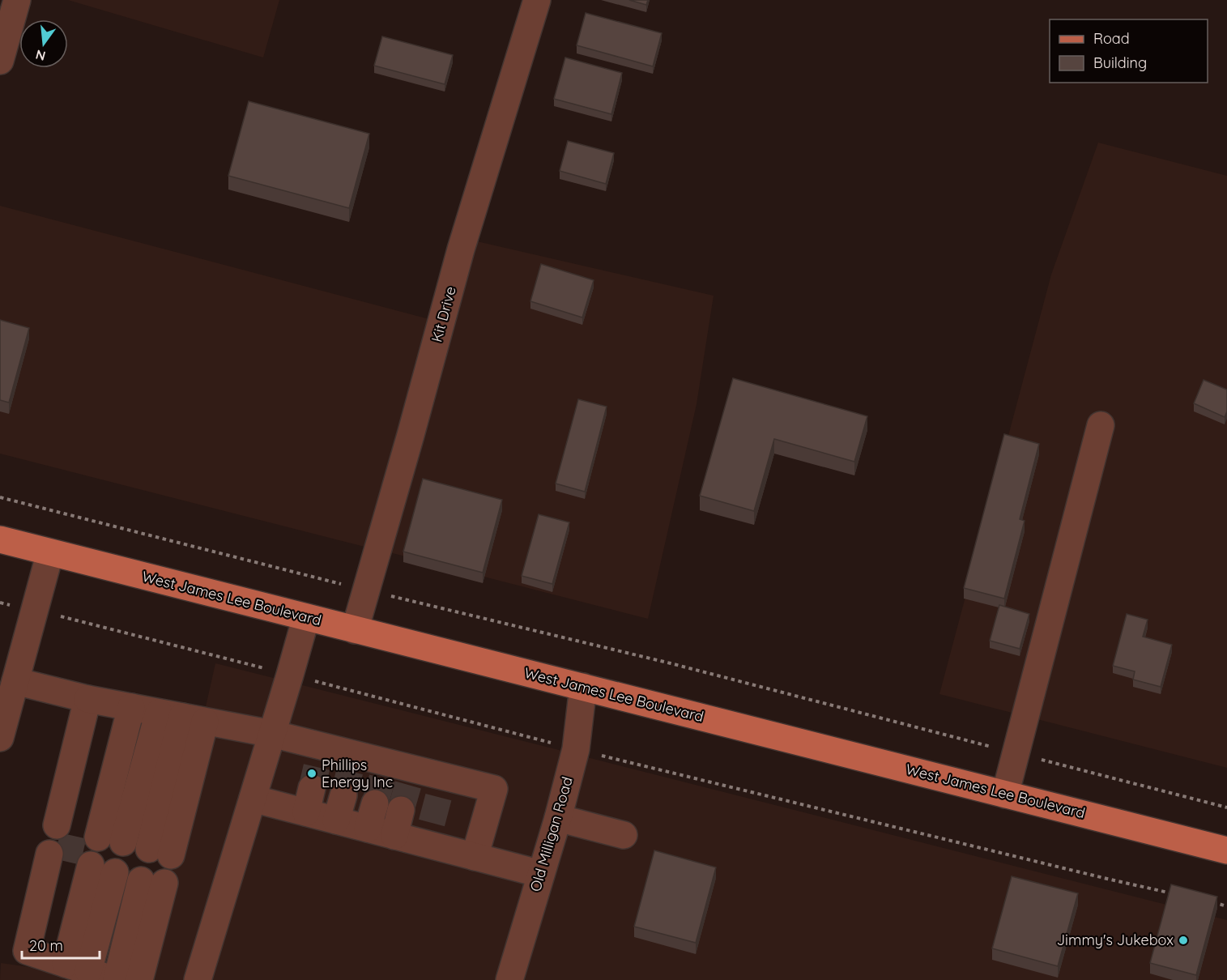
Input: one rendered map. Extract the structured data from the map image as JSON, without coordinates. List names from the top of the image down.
{
  "streets": {
    "main road": ["West James Lee Boulevard"],
    "street": ["Kit Drive", "Old Milligan Road"]
  },
  "crossings": [
    ["Kit Drive", "West James Lee Boulevard"],
    ["West James Lee Boulevard", "Old Milligan Road"]
  ],
  "places": ["Phillips Energy Inc", "Jimmy's Jukebox"],
  "legend": ["Road", "Building"],
  "scale_bar": "20 m",
  "north": "bottom"
}
